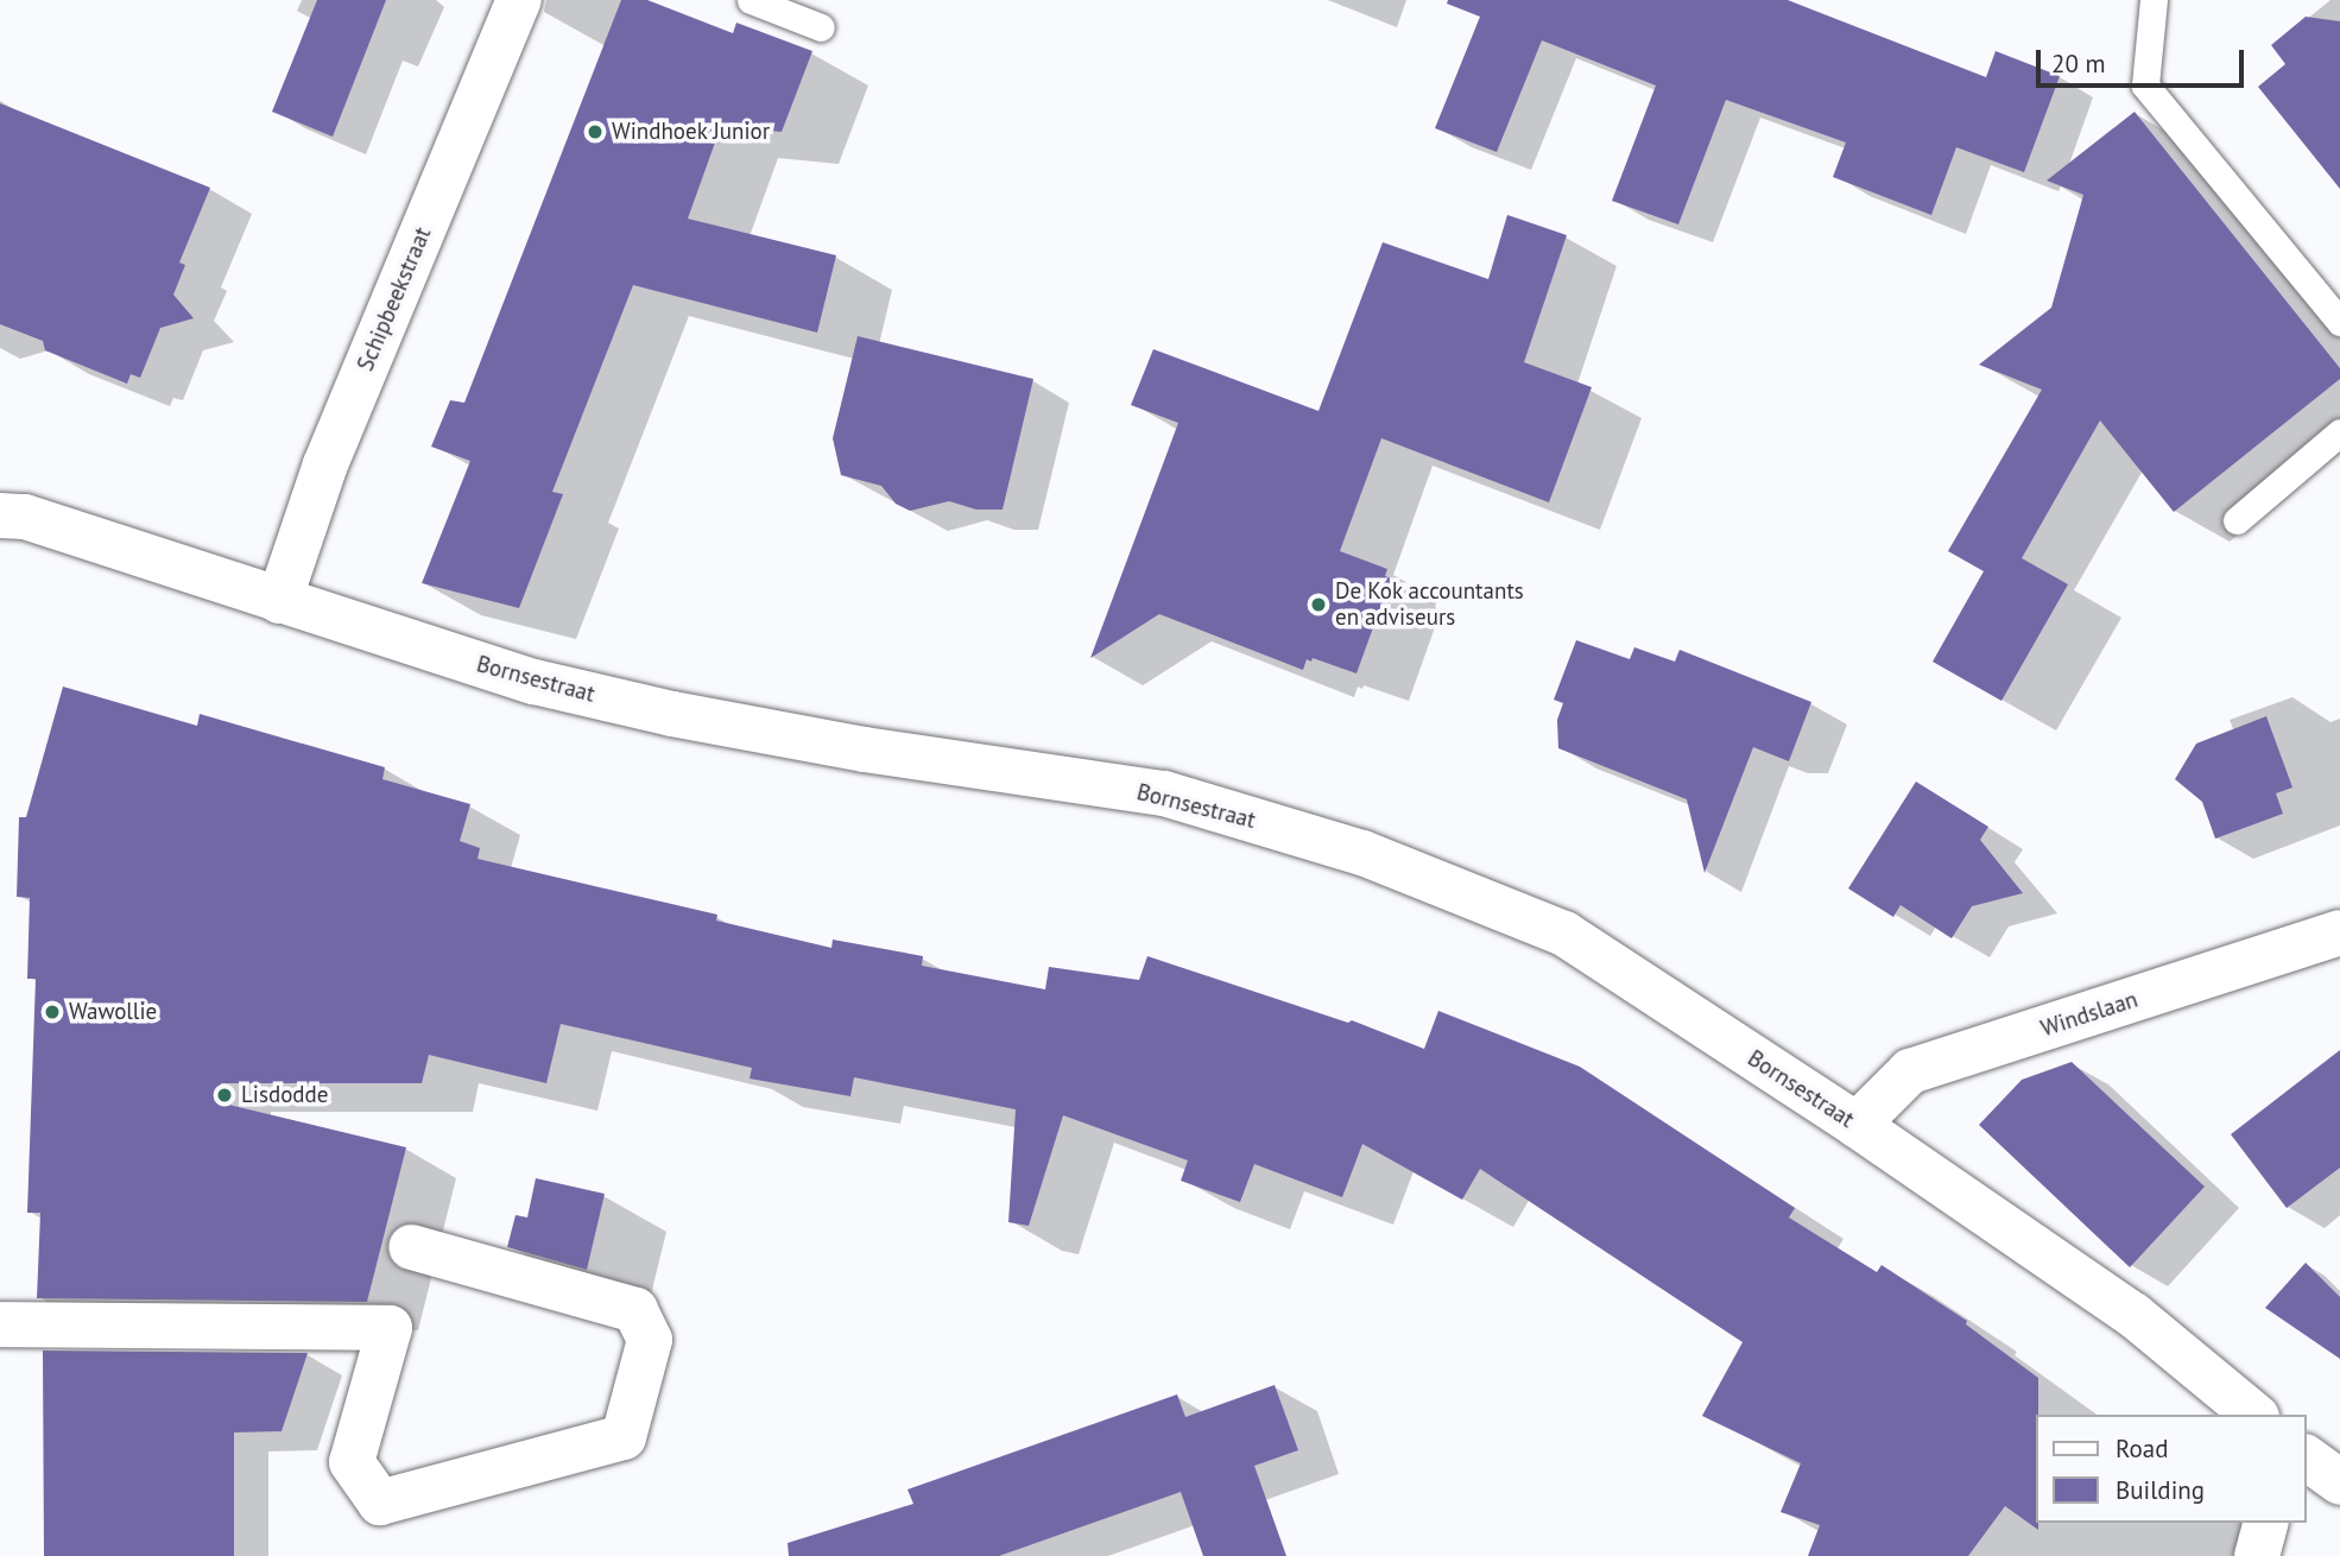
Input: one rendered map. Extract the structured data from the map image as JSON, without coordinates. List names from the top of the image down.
{
  "streets": {
    "street": ["Schipbeekstraat", "Bornsestraat", "Windslaan"]
  },
  "crossings": [
    ["Schipbeekstraat", "Bornsestraat"],
    ["Bornsestraat", "Windslaan"]
  ],
  "places": [
    "Windhoek Junior",
    "De Kok accountants en adviseurs",
    "Wawollie",
    "Lisdodde"
  ],
  "legend": ["Road", "Building"],
  "scale_bar": "20 m"
}
